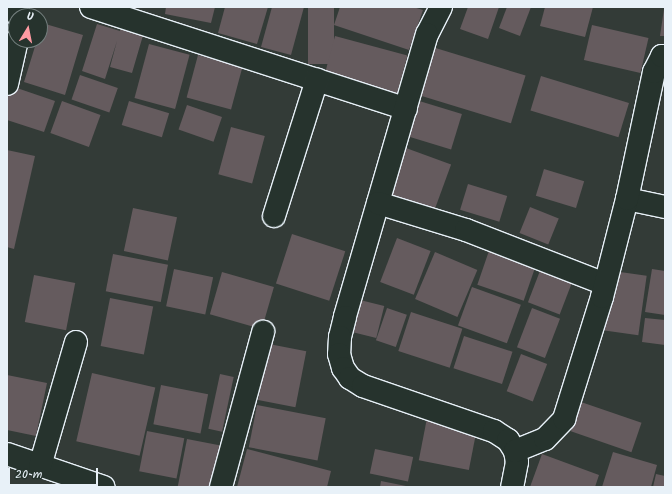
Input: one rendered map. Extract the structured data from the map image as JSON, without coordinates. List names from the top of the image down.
{
  "scale_bar": "20 m",
  "north": "top"
}
